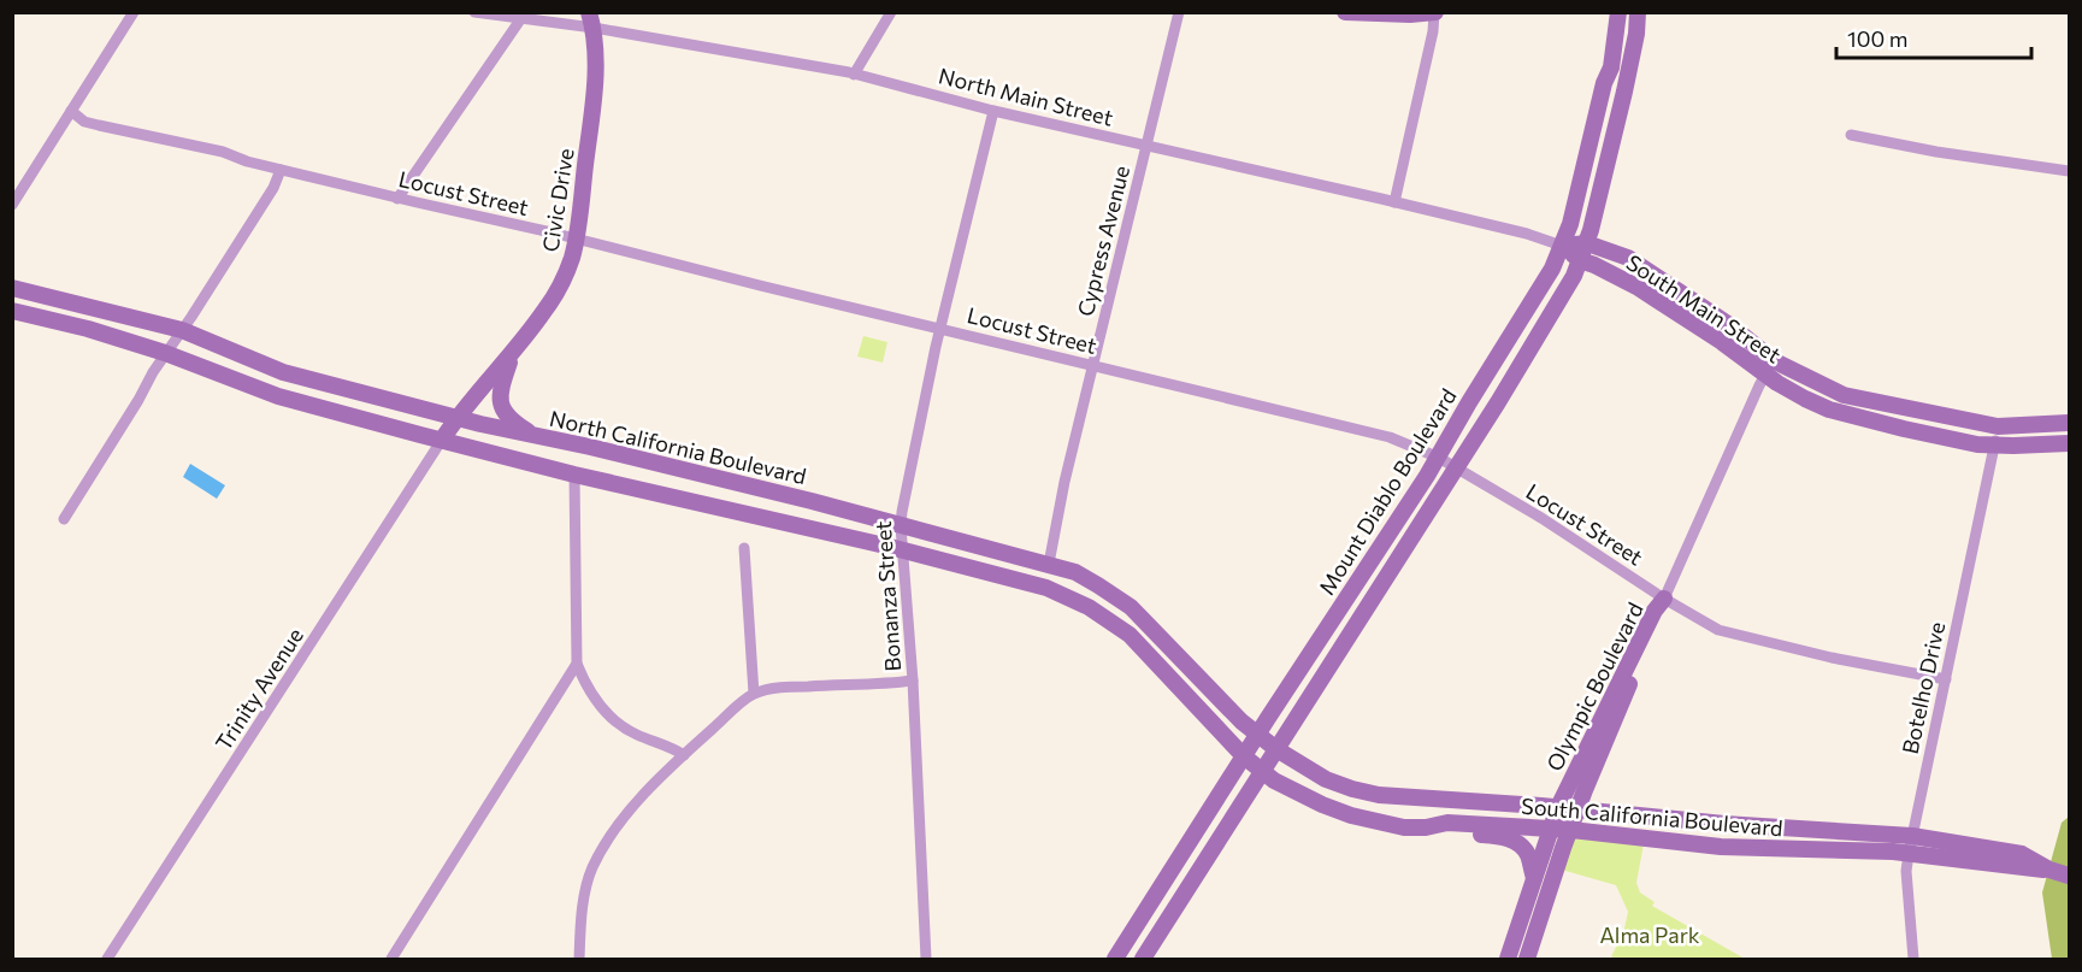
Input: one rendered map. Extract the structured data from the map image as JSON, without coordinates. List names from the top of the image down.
{
  "streets": {
    "main road": [
      "Civic Drive",
      "South Main Street",
      "North California Boulevard",
      "Mount Diablo Boulevard",
      "Olympic Boulevard",
      "South California Boulevard"
    ],
    "street": [
      "North Main Street",
      "Locust Street",
      "Cypress Avenue",
      "Bonanza Street",
      "Botelho Drive",
      "Trinity Avenue"
    ]
  },
  "crossings": [
    ["North Main Street", "Civic Drive"],
    ["North Main Street", "Cypress Avenue"],
    ["North Main Street", "South Main Street"],
    ["North Main Street", "Mount Diablo Boulevard"],
    ["North Main Street", "Bonanza Street"],
    ["Locust Street", "Civic Drive"],
    ["Locust Street", "Cypress Avenue"],
    ["Locust Street", "Mount Diablo Boulevard"],
    ["Locust Street", "Bonanza Street"],
    ["Locust Street", "Olympic Boulevard"],
    ["Locust Street", "Botelho Drive"],
    ["Civic Drive", "North California Boulevard"],
    ["Civic Drive", "Trinity Avenue"],
    ["Cypress Avenue", "North California Boulevard"],
    ["South Main Street", "Mount Diablo Boulevard"],
    ["South Main Street", "Olympic Boulevard"],
    ["South Main Street", "Botelho Drive"],
    ["North California Boulevard", "Mount Diablo Boulevard"],
    ["North California Boulevard", "Bonanza Street"],
    ["North California Boulevard", "South California Boulevard"],
    ["Mount Diablo Boulevard", "South California Boulevard"],
    ["Olympic Boulevard", "South California Boulevard"],
    ["Botelho Drive", "South California Boulevard"]
  ],
  "parks": ["Alma Park"],
  "scale_bar": "100 m"
}
